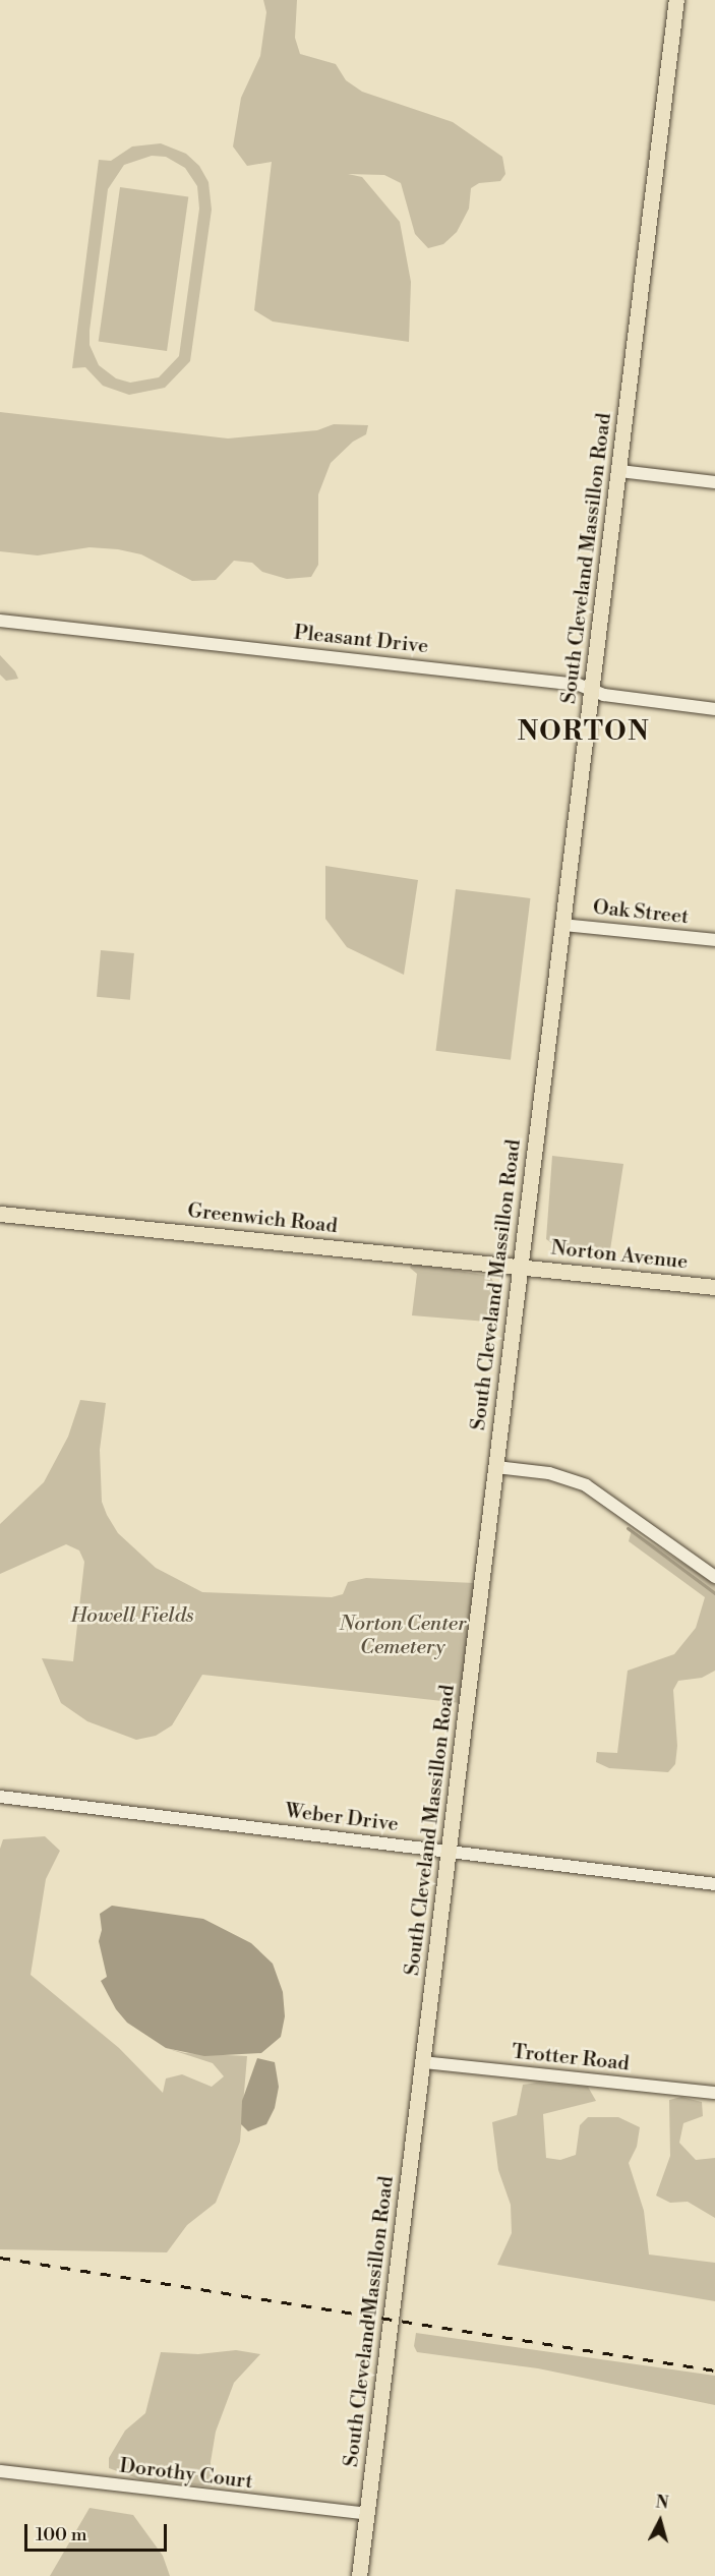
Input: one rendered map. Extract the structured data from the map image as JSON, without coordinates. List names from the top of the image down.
{
  "streets": {
    "main road": ["South Cleveland Massillon Road", "Greenwich Road", "Norton Avenue"],
    "street": [
      "Pleasant Drive",
      "Oak Street",
      "Weber Drive",
      "Trotter Road",
      "Dorothy Court"
    ]
  },
  "crossings": [
    ["South Cleveland Massillon Road", "Pleasant Drive"],
    ["South Cleveland Massillon Road", "Oak Street"],
    ["South Cleveland Massillon Road", "Greenwich Road"],
    ["South Cleveland Massillon Road", "Norton Avenue"],
    ["South Cleveland Massillon Road", "Weber Drive"],
    ["South Cleveland Massillon Road", "Trotter Road"],
    ["South Cleveland Massillon Road", "Dorothy Court"],
    ["Greenwich Road", "Norton Avenue"]
  ],
  "districts": ["NORTON"],
  "parks": ["Howell Fields", "Norton Center Cemetery"],
  "scale_bar": "100 m",
  "north": "top"
}
